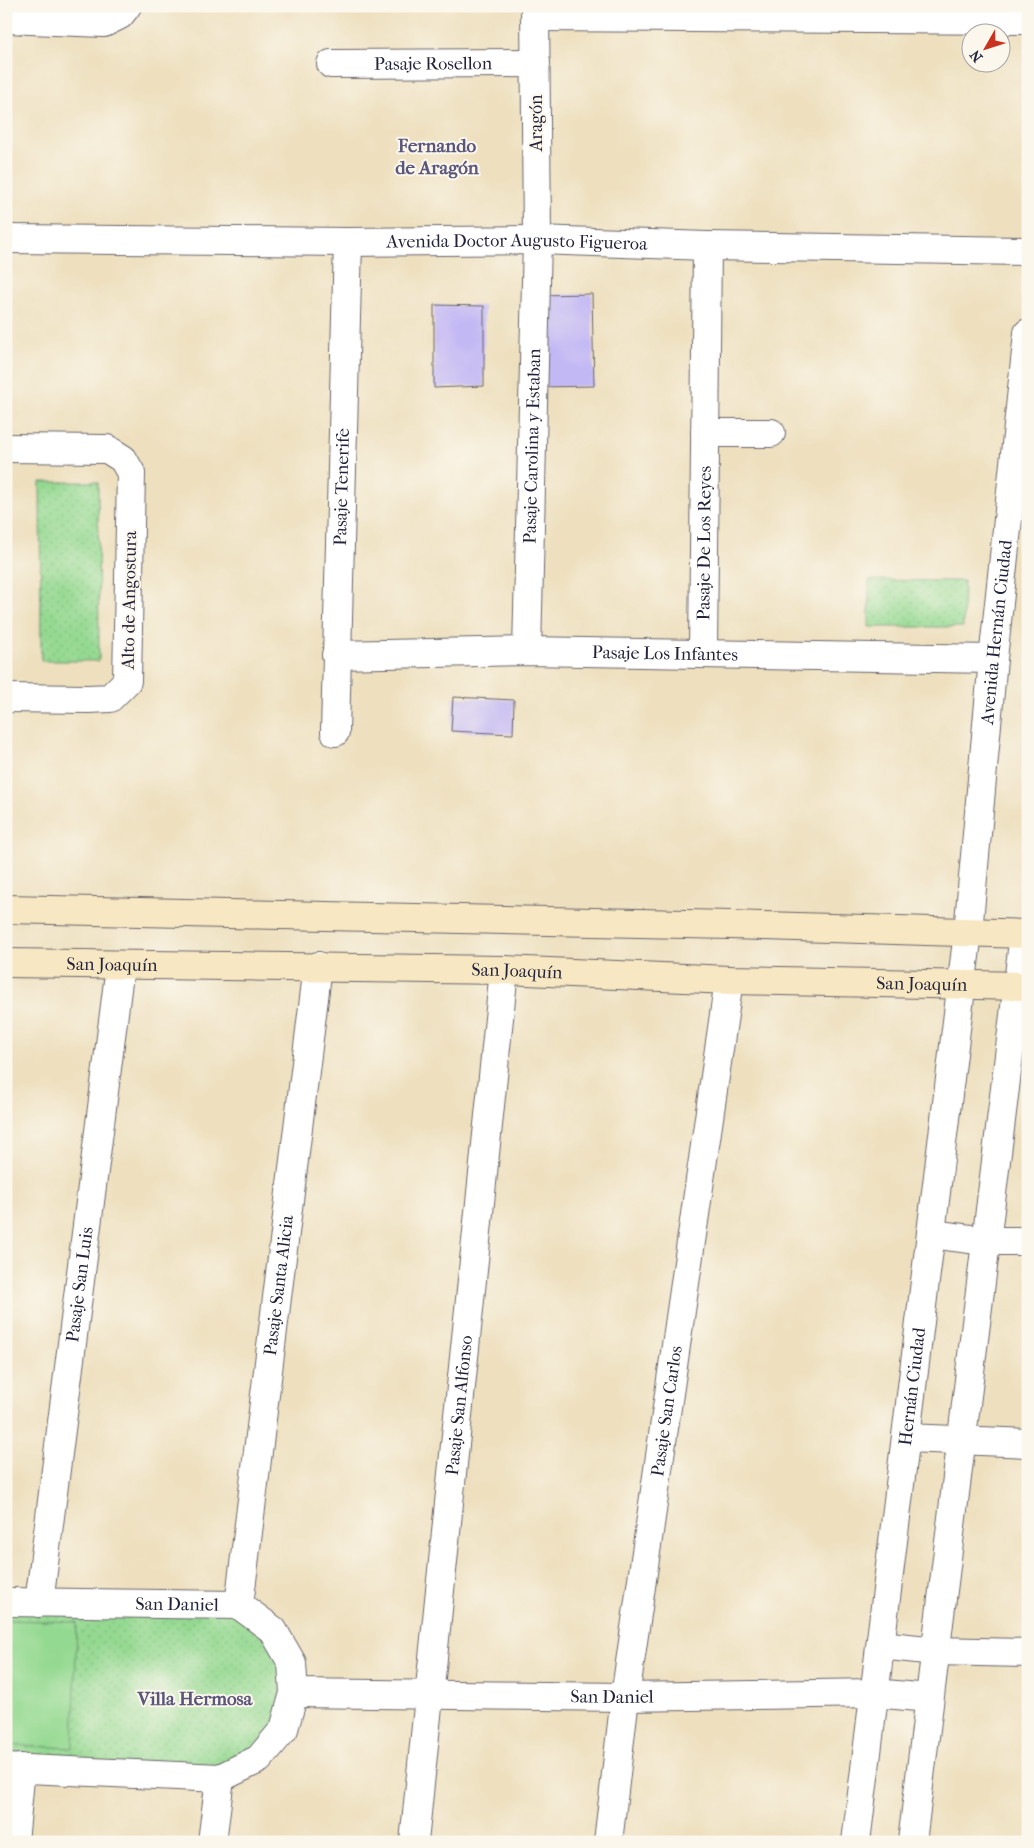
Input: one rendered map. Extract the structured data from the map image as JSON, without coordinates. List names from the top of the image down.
{
  "streets": {
    "street": [
      "Pasaje Rosellon",
      "Aragón",
      "Avenida Doctor Augusto Figueroa",
      "Pasaje Carolina y Estaban",
      "Pasaje Tenerife",
      "Pasaje De Los Reyes",
      "Alto de Angostura",
      "Avenida Hernán Ciudad",
      "Pasaje Los Infantes",
      "San Joaquín",
      "Pasaje San Luis",
      "Pasaje Santa Alicia",
      "Hernán Ciudad",
      "Pasaje San Alfonso",
      "Pasaje San Carlos",
      "San Daniel"
    ]
  },
  "crossings": [
    ["Pasaje Rosellon", "Aragón"],
    ["Aragón", "Avenida Doctor Augusto Figueroa"],
    ["Aragón", "Pasaje Carolina y Estaban"],
    ["Avenida Doctor Augusto Figueroa", "Pasaje Carolina y Estaban"],
    ["Avenida Doctor Augusto Figueroa", "Pasaje Tenerife"],
    ["Avenida Doctor Augusto Figueroa", "Pasaje De Los Reyes"],
    ["Pasaje Carolina y Estaban", "Pasaje Los Infantes"],
    ["Pasaje Tenerife", "Pasaje Los Infantes"],
    ["Pasaje De Los Reyes", "Pasaje Los Infantes"],
    ["Avenida Hernán Ciudad", "Pasaje Los Infantes"],
    ["Avenida Hernán Ciudad", "Hernán Ciudad"],
    ["San Joaquín", "Pasaje San Luis"],
    ["San Joaquín", "Pasaje Santa Alicia"],
    ["San Joaquín", "Hernán Ciudad"],
    ["San Joaquín", "Pasaje San Alfonso"],
    ["San Joaquín", "Pasaje San Carlos"],
    ["Pasaje San Luis", "San Daniel"],
    ["Pasaje Santa Alicia", "San Daniel"],
    ["Hernán Ciudad", "San Daniel"],
    ["Pasaje San Alfonso", "San Daniel"],
    ["Pasaje San Carlos", "San Daniel"]
  ],
  "districts": ["Fernando de Aragón", "Villa Hermosa"],
  "north": "bottom left"
}
